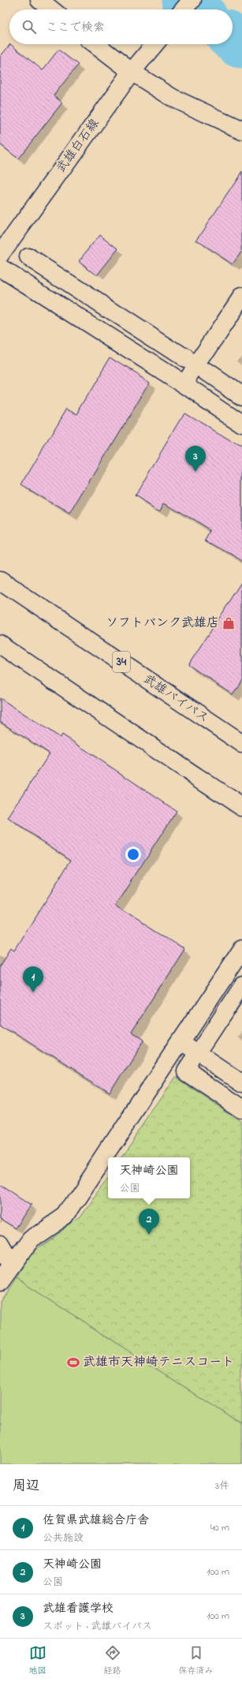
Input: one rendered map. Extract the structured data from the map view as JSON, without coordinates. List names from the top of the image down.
{
  "streets": {
    "main road": ["武雄白石線", "34", "武雄バイパス"]
  },
  "places": {
    "shop": ["ソフトバンク武雄店"],
    "sports": ["武雄市天神崎テニスコート"]
  },
  "page": {
    "search": "ここで検索",
    "pins": ["3", "1", "2"],
    "popup": ["天神崎公園", "公園"],
    "heading": ["周辺", "3件"],
    "list": [
      {
        "mark": "1",
        "name": "佐賀県武雄総合庁舎",
        "note": "公共施設",
        "value": "40 m"
      },
      {
        "mark": "2",
        "name": "天神崎公園",
        "note": "公園",
        "value": "100 m"
      },
      {
        "mark": "3",
        "name": "武雄看護学校",
        "note": "スポット · 武雄バイパス",
        "value": "100 m"
      }
    ],
    "nav": ["地図", "経路", "保存済み"]
  }
}
